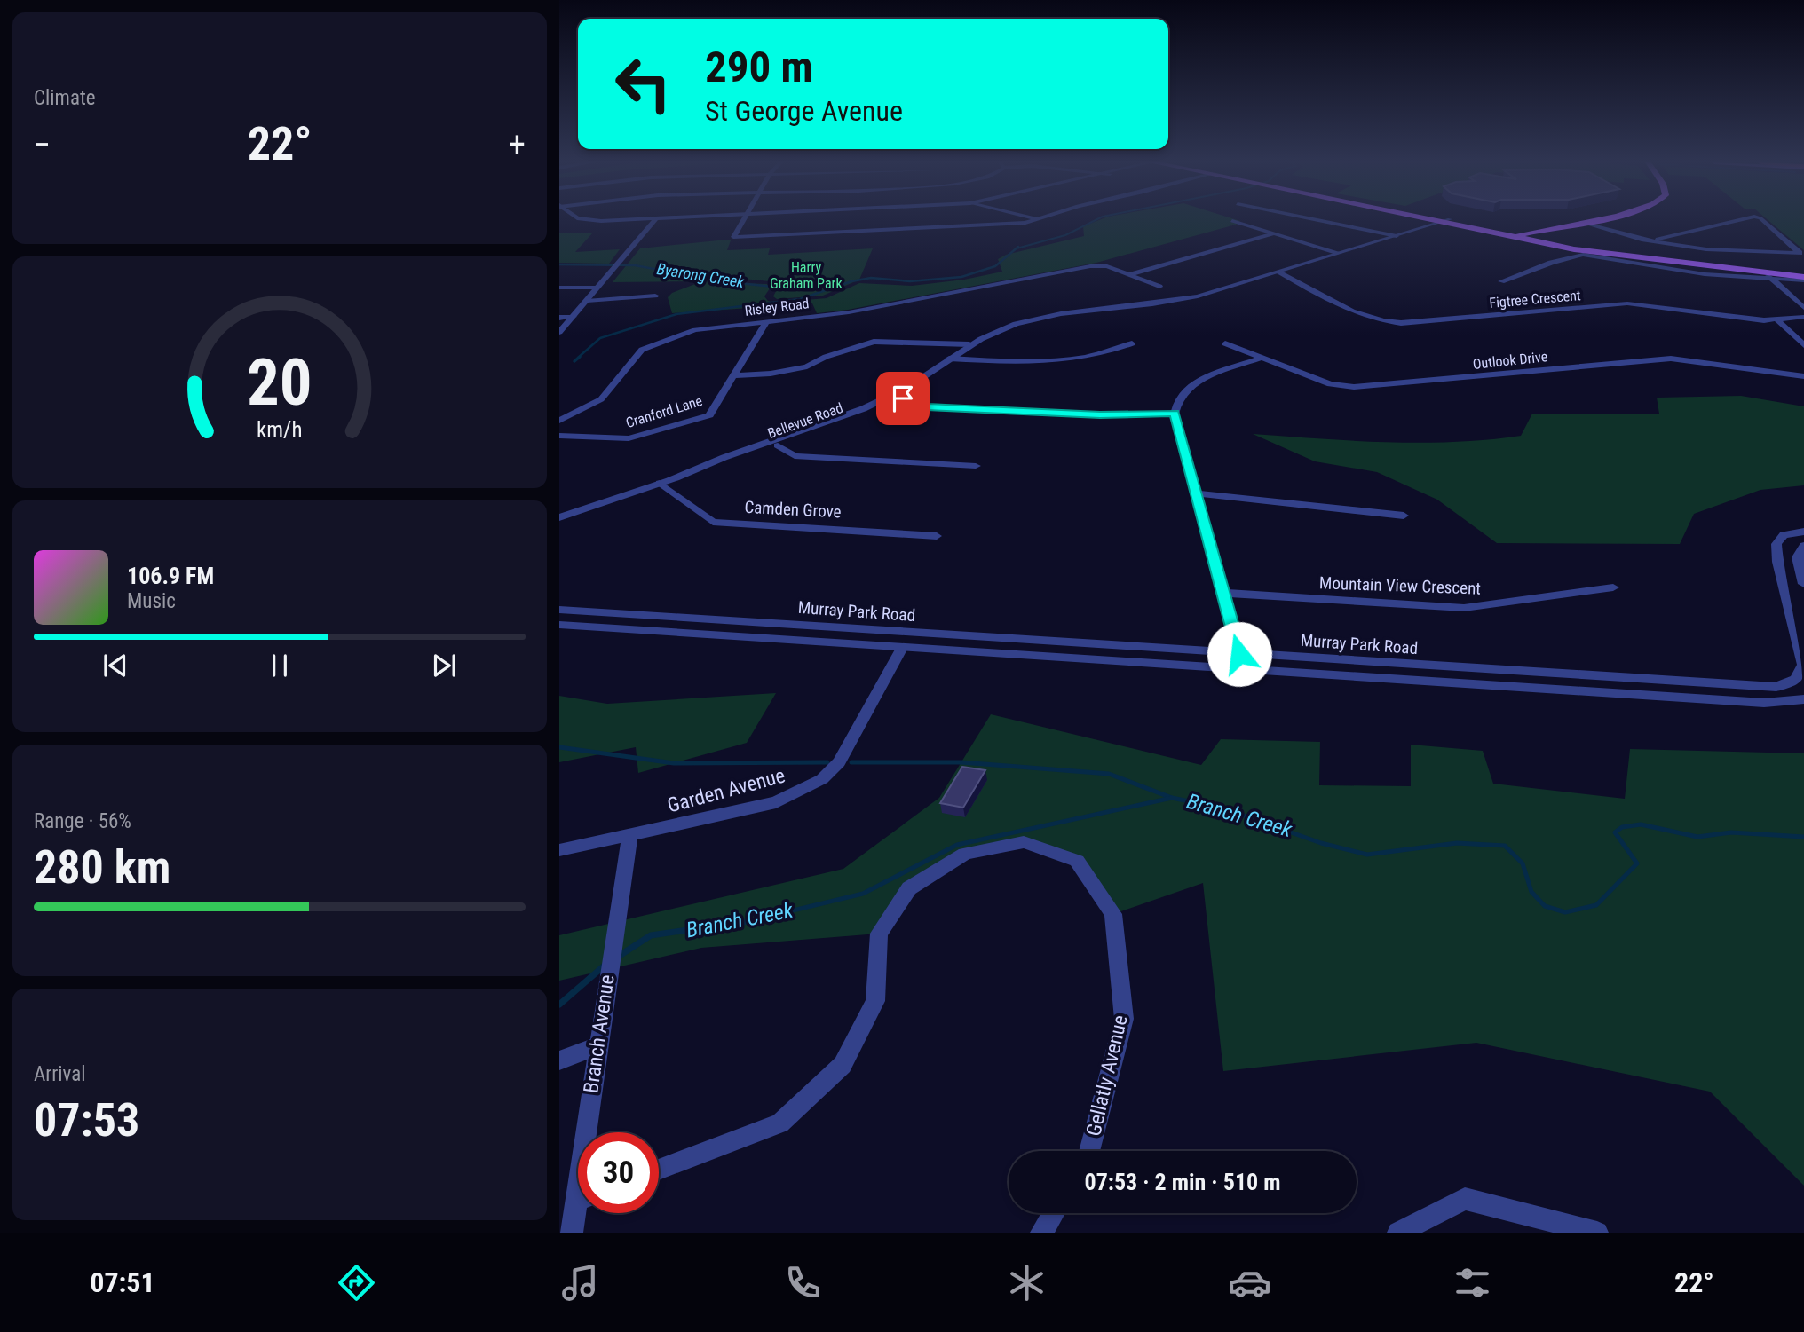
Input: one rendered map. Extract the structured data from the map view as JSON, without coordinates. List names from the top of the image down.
{
  "streets": {
    "street": [
      "Figtree Crescent",
      "Risley Road",
      "Outlook Drive",
      "Cranford Lane",
      "Bellevue Road",
      "Camden Grove",
      "Mountain View Crescent",
      "Murray Park Road",
      "Garden Avenue",
      "Branch Avenue",
      "Gellatly Avenue"
    ]
  },
  "crossings": [
    ["Figtree Crescent", "Bellevue Road"],
    ["Risley Road", "Cranford Lane"],
    ["Bellevue Road", "Camden Grove"],
    ["Murray Park Road", "Garden Avenue"],
    ["Garden Avenue", "Branch Avenue"]
  ],
  "water": ["Byarong Creek", "Branch Creek"],
  "parks": ["Harry Graham Park"],
  "page": {
    "tile": [
      "Climate",
      ["Range · 56%", "280 km"],
      ["Arrival", "07:53"]
    ],
    "turn": ["290 m", "St George Avenue"],
    "heat": ["−", "22°", "+"],
    "song": ["106.9 FM", "Music"],
    "limit": "30",
    "trip": "07:53 · 2 min · 510 m",
    "tabs": ["07:51", "22°"],
    "gauge": ["20", "km/h"]
  }
}
